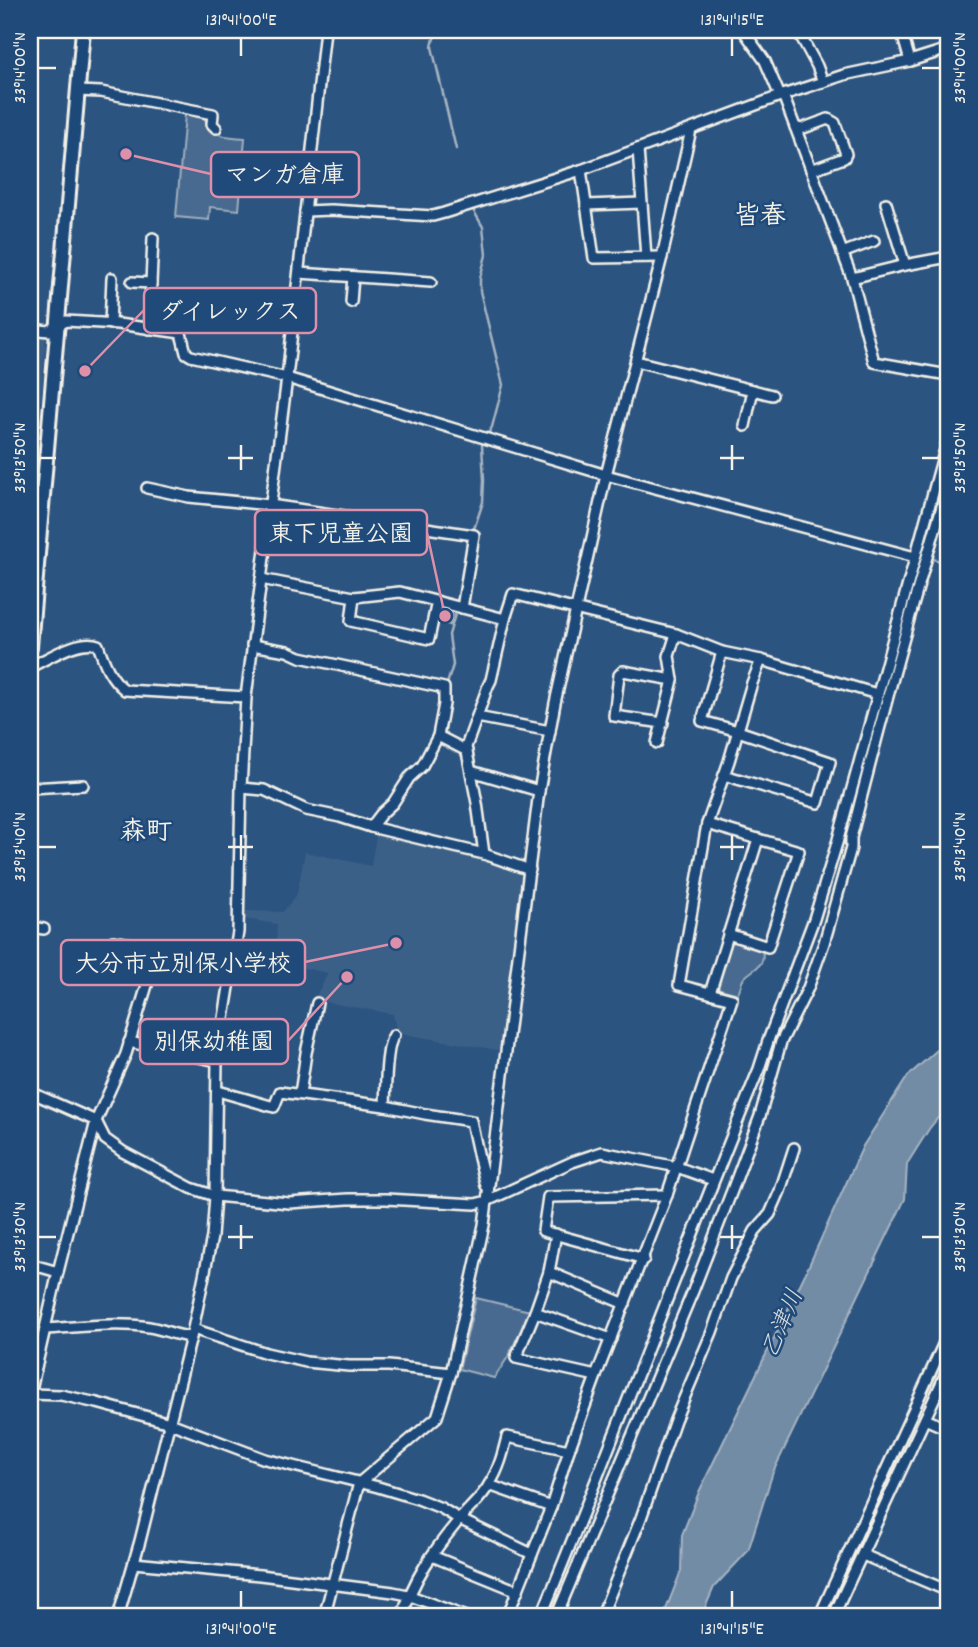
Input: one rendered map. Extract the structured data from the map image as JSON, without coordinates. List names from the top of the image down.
{
  "districts": ["皆春", "森町"],
  "water": ["乙津川"],
  "places": [
    "マンガ倉庫",
    "ダイレックス",
    "東下児童公園",
    "大分市立別保小学校",
    "別保幼稚園"
  ],
  "coordinates": [
    "131°41'00\"E",
    "131°41'15\"E",
    "33°14'00\"N",
    "33°13'50\"N",
    "33°13'40\"N",
    "33°13'30\"N"
  ]
}
